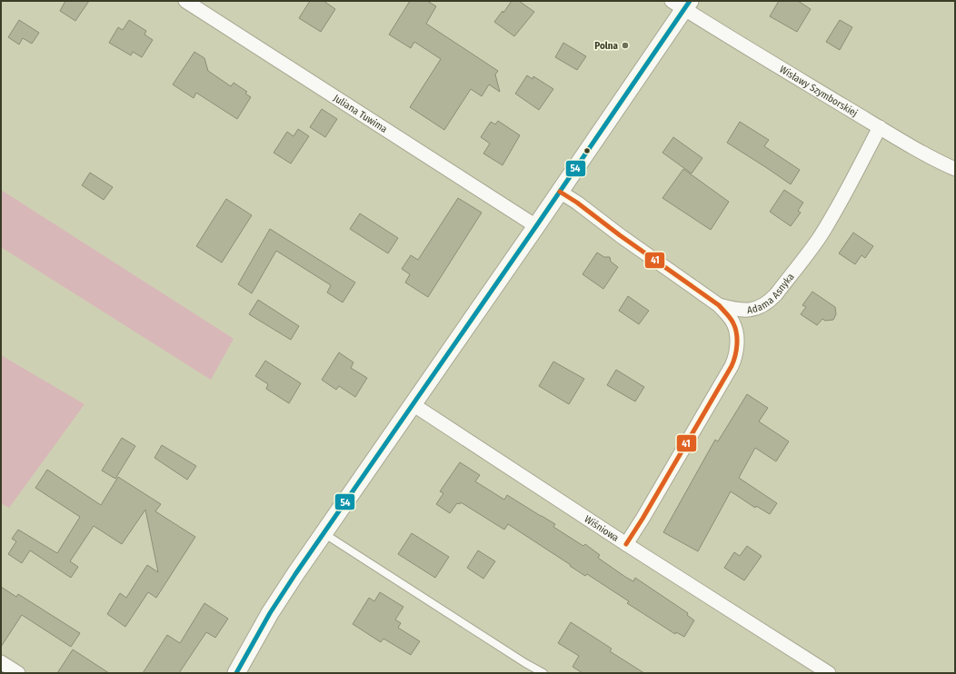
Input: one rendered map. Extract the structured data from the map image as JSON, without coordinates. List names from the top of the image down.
{
  "streets": {
    "street": [
      "Wisławy Szymborskiej",
      "Juliana Tuwima",
      "Adama Asnyka",
      "Wiśniowa"
    ]
  },
  "crossings": [
    ["Wisławy Szymborskiej", "Adama Asnyka"]
  ],
  "places": ["Polna"],
  "lines": ["transit line 54", "transit line 41"]
}
